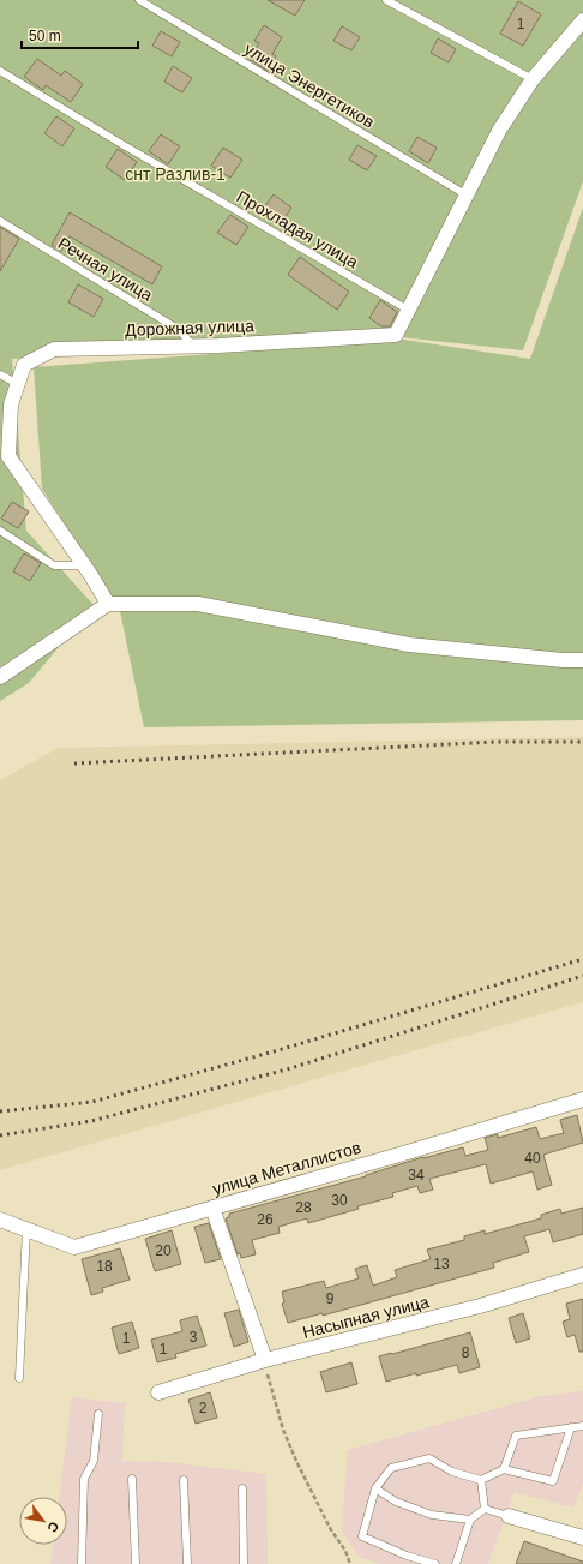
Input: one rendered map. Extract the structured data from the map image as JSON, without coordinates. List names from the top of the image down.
{
  "streets": {
    "street": ["Дорожная улица", "улица Металлистов", "Насыпная улица"],
    "lane": ["улица Энергетиков", "Прохладая улица", "Речная улица"]
  },
  "crossings": [
    ["улица Энергетиков", "Дорожная улица"],
    ["Прохладая улица", "Дорожная улица"],
    ["Речная улица", "Дорожная улица"]
  ],
  "parks": ["снт Разлив-1"],
  "house_numbers": [
    "1",
    "40",
    "34",
    "30",
    "28",
    "26",
    "20",
    "13",
    "18",
    "9",
    "3",
    "1",
    "1",
    "8",
    "2"
  ],
  "scale_bar": "50 m",
  "north": "bottom right"
}
